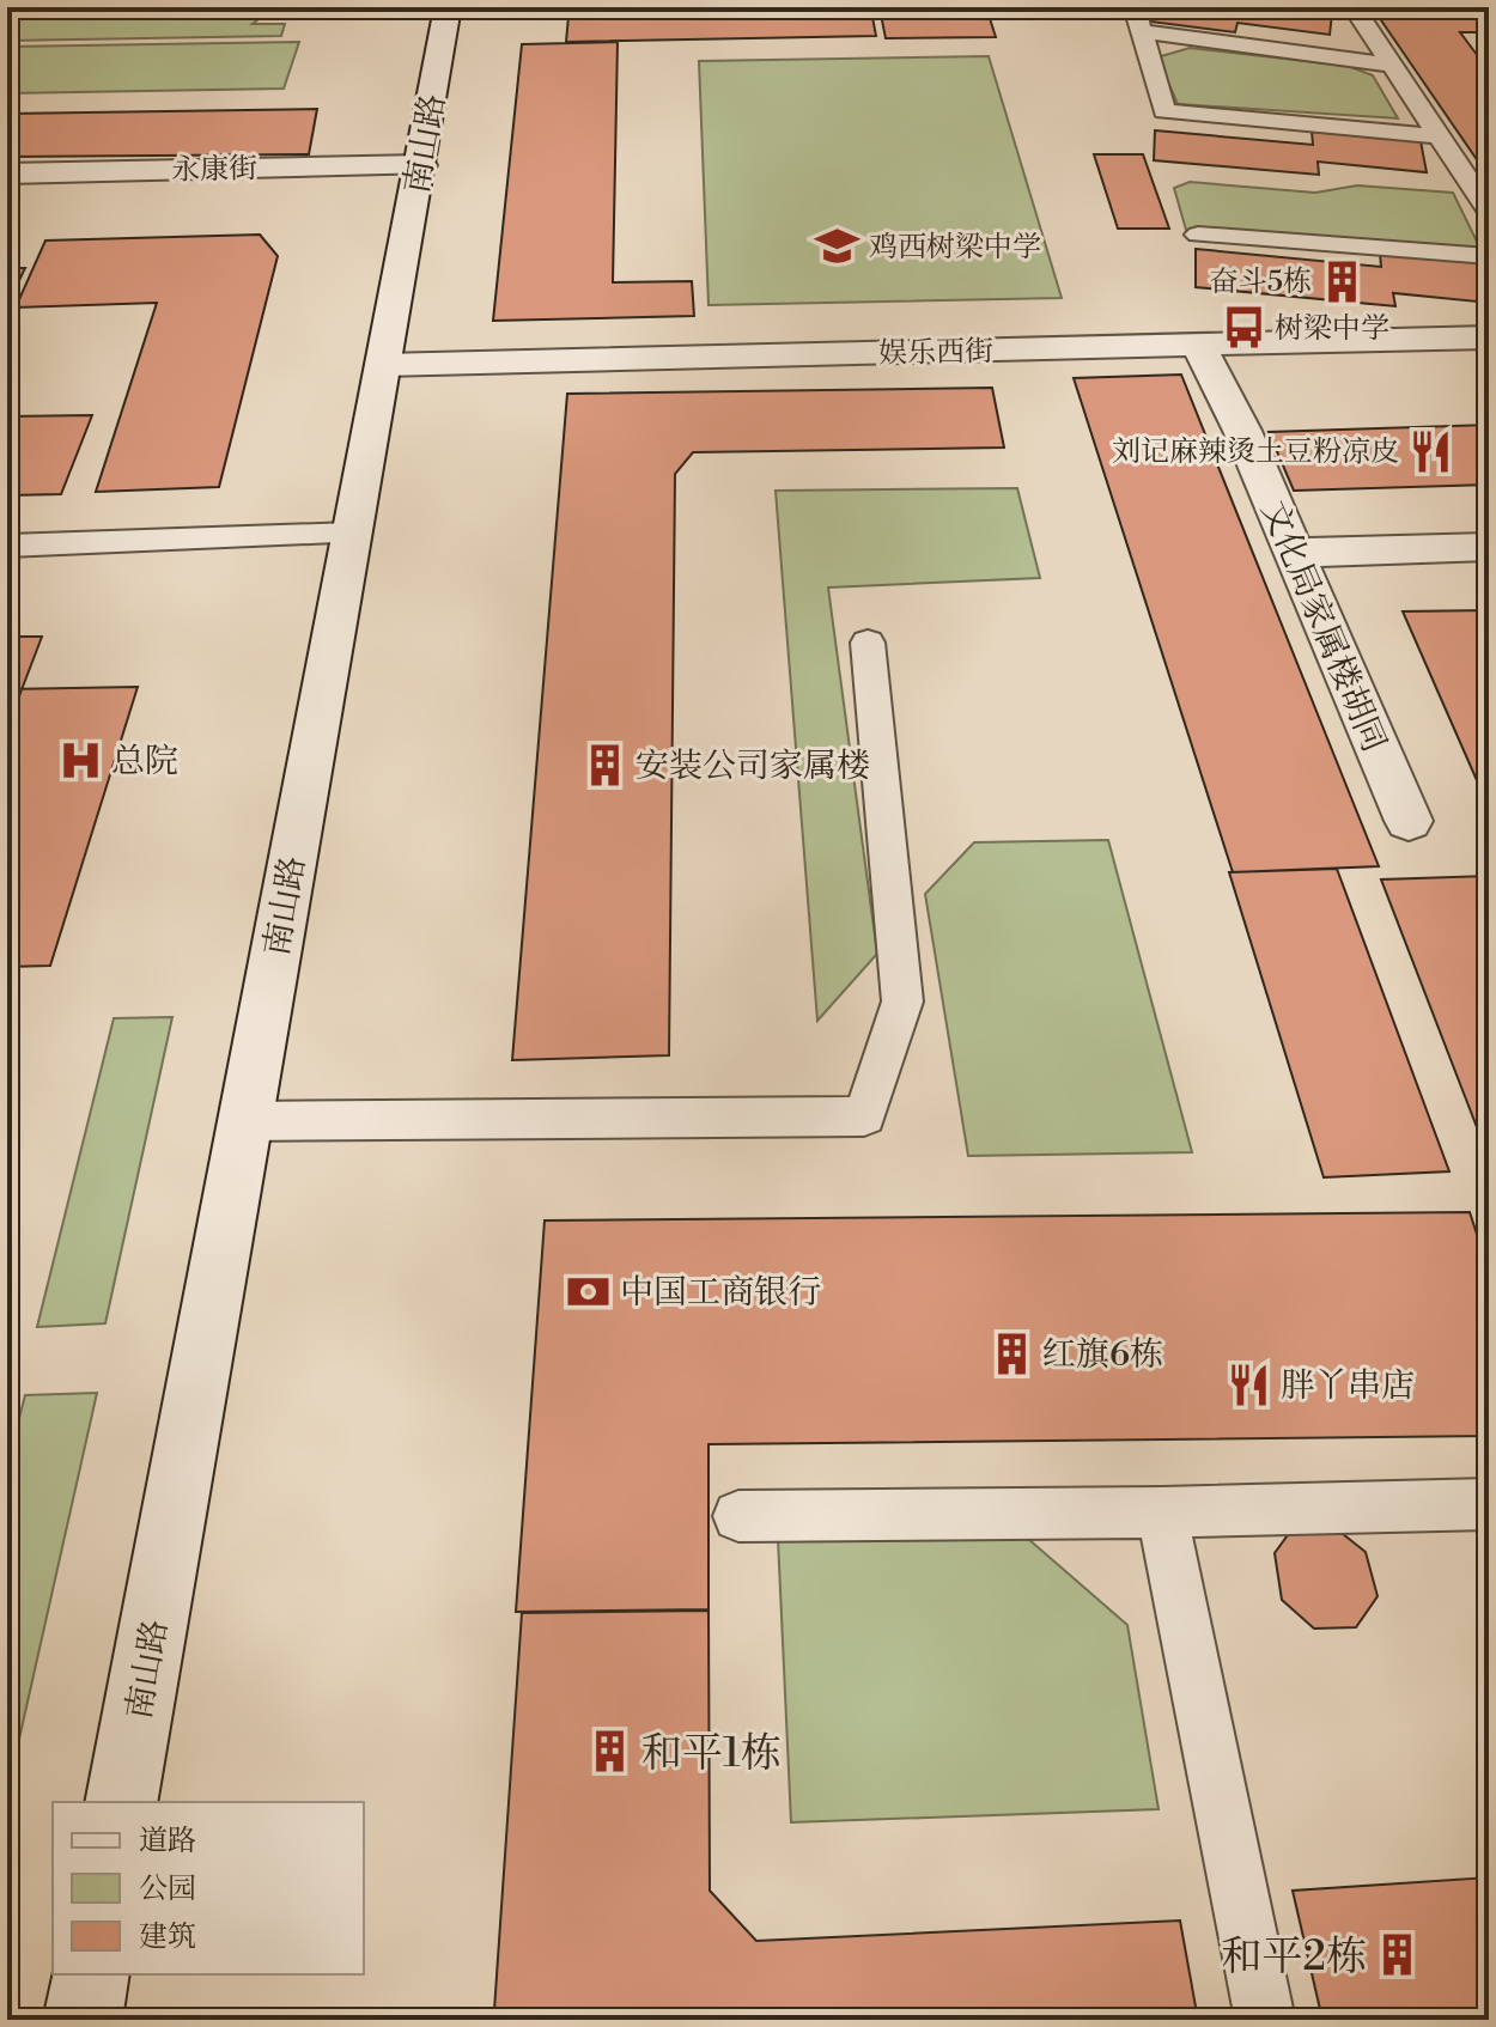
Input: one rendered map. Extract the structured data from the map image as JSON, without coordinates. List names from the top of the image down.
{
  "streets": {
    "street": [
      "南山路",
      "永康街",
      "娱乐西街",
      "文化局家属楼胡同"
    ]
  },
  "crossings": [
    ["南山路", "永康街"],
    ["南山路", "娱乐西街"],
    ["娱乐西街", "文化局家属楼胡同"]
  ],
  "places": {
    "school or university": ["鸡西树梁中学"],
    "building": [
      "奋斗5栋",
      "安装公司家属楼",
      "红旗6栋",
      "和平1栋",
      "和平2栋"
    ],
    "bus stop": ["树梁中学"],
    "restaurant": ["刘记麻辣烫土豆粉凉皮", "胖丫串店"],
    "hospital": ["总院"],
    "bank": ["中国工商银行"]
  },
  "legend": ["道路", "公园", "建筑"]
}
